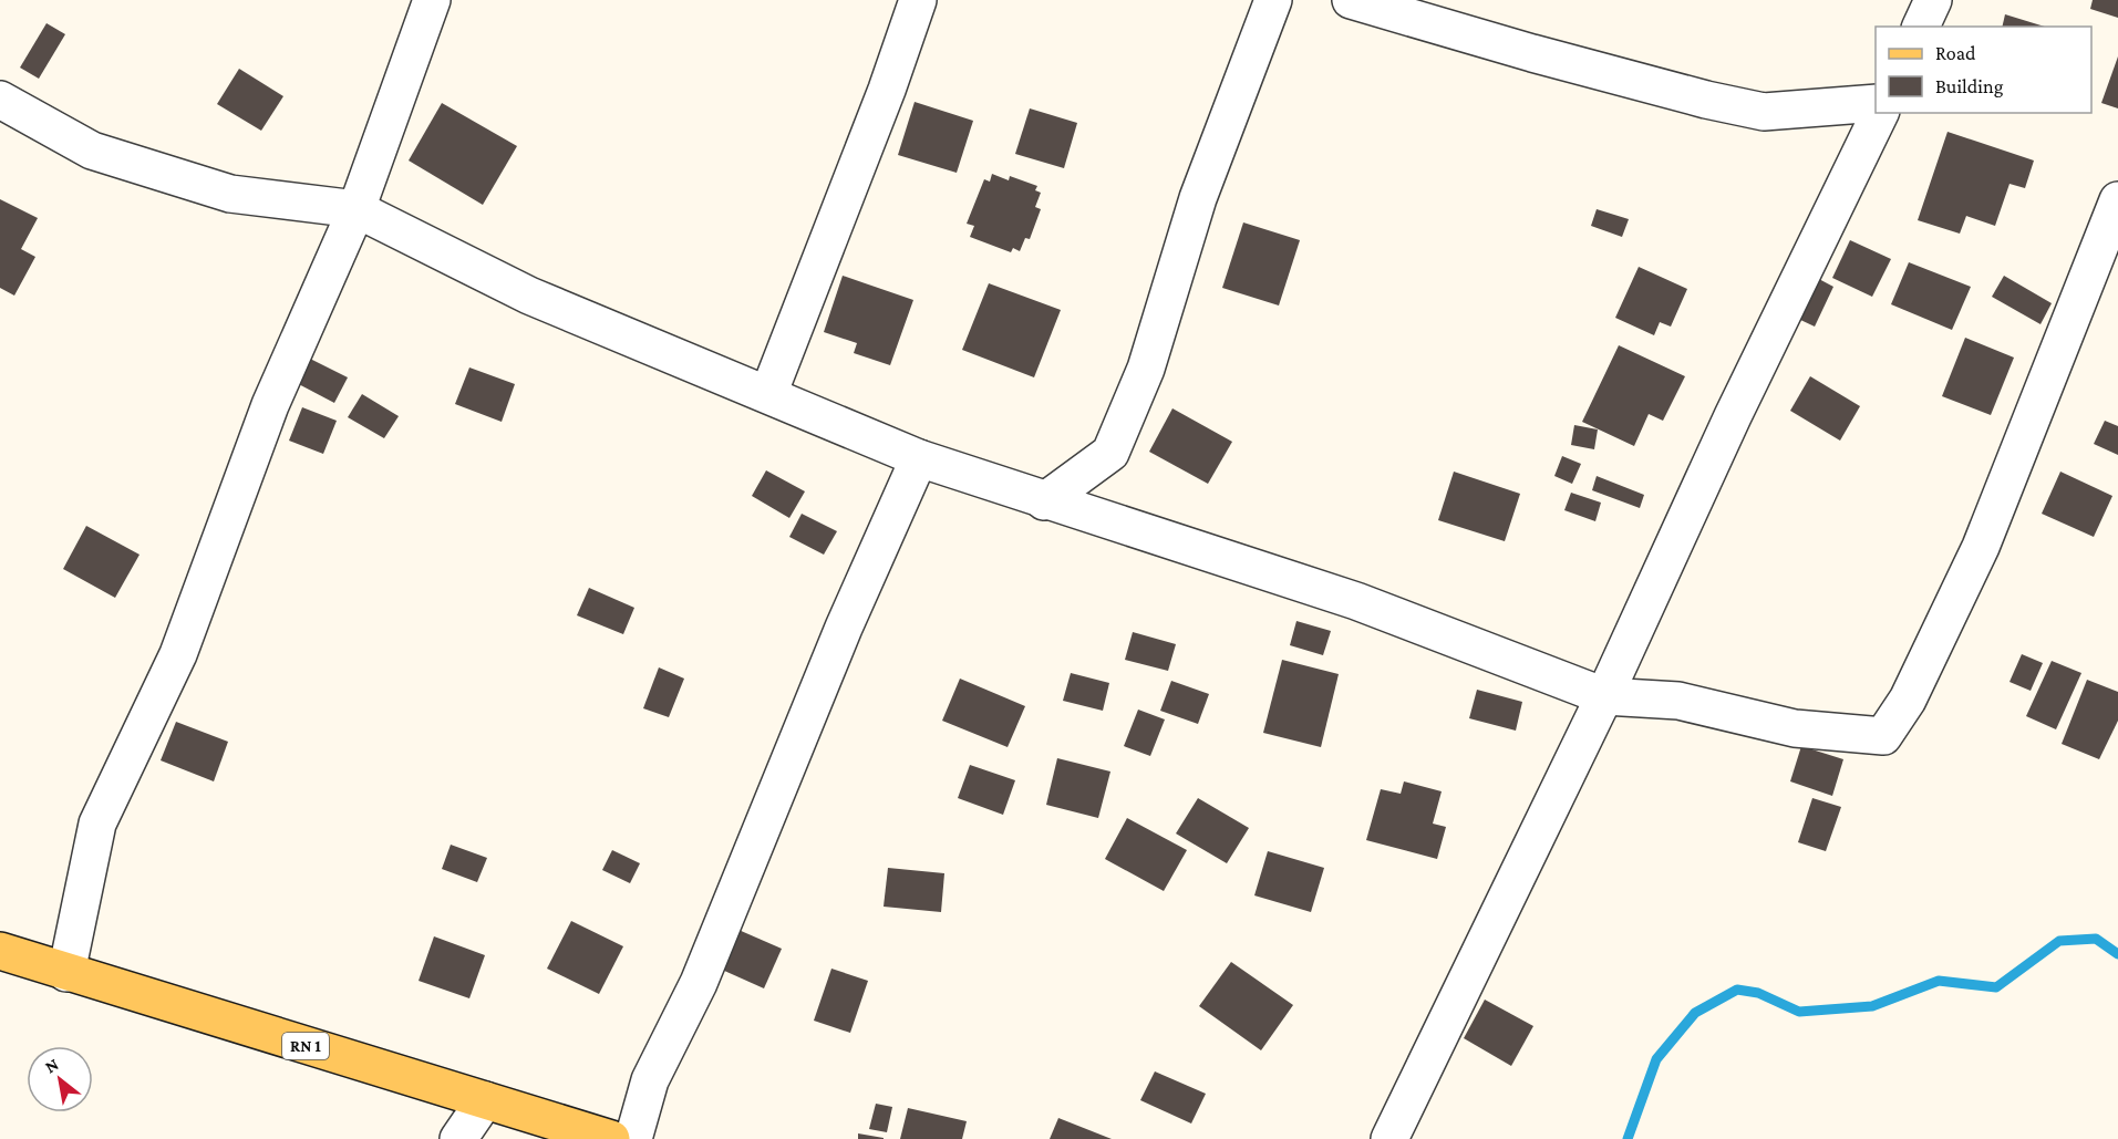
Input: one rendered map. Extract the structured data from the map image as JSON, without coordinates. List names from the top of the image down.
{
  "streets": {
    "main road": ["RN 1"]
  },
  "legend": ["Road", "Building"],
  "north": "top left"
}
